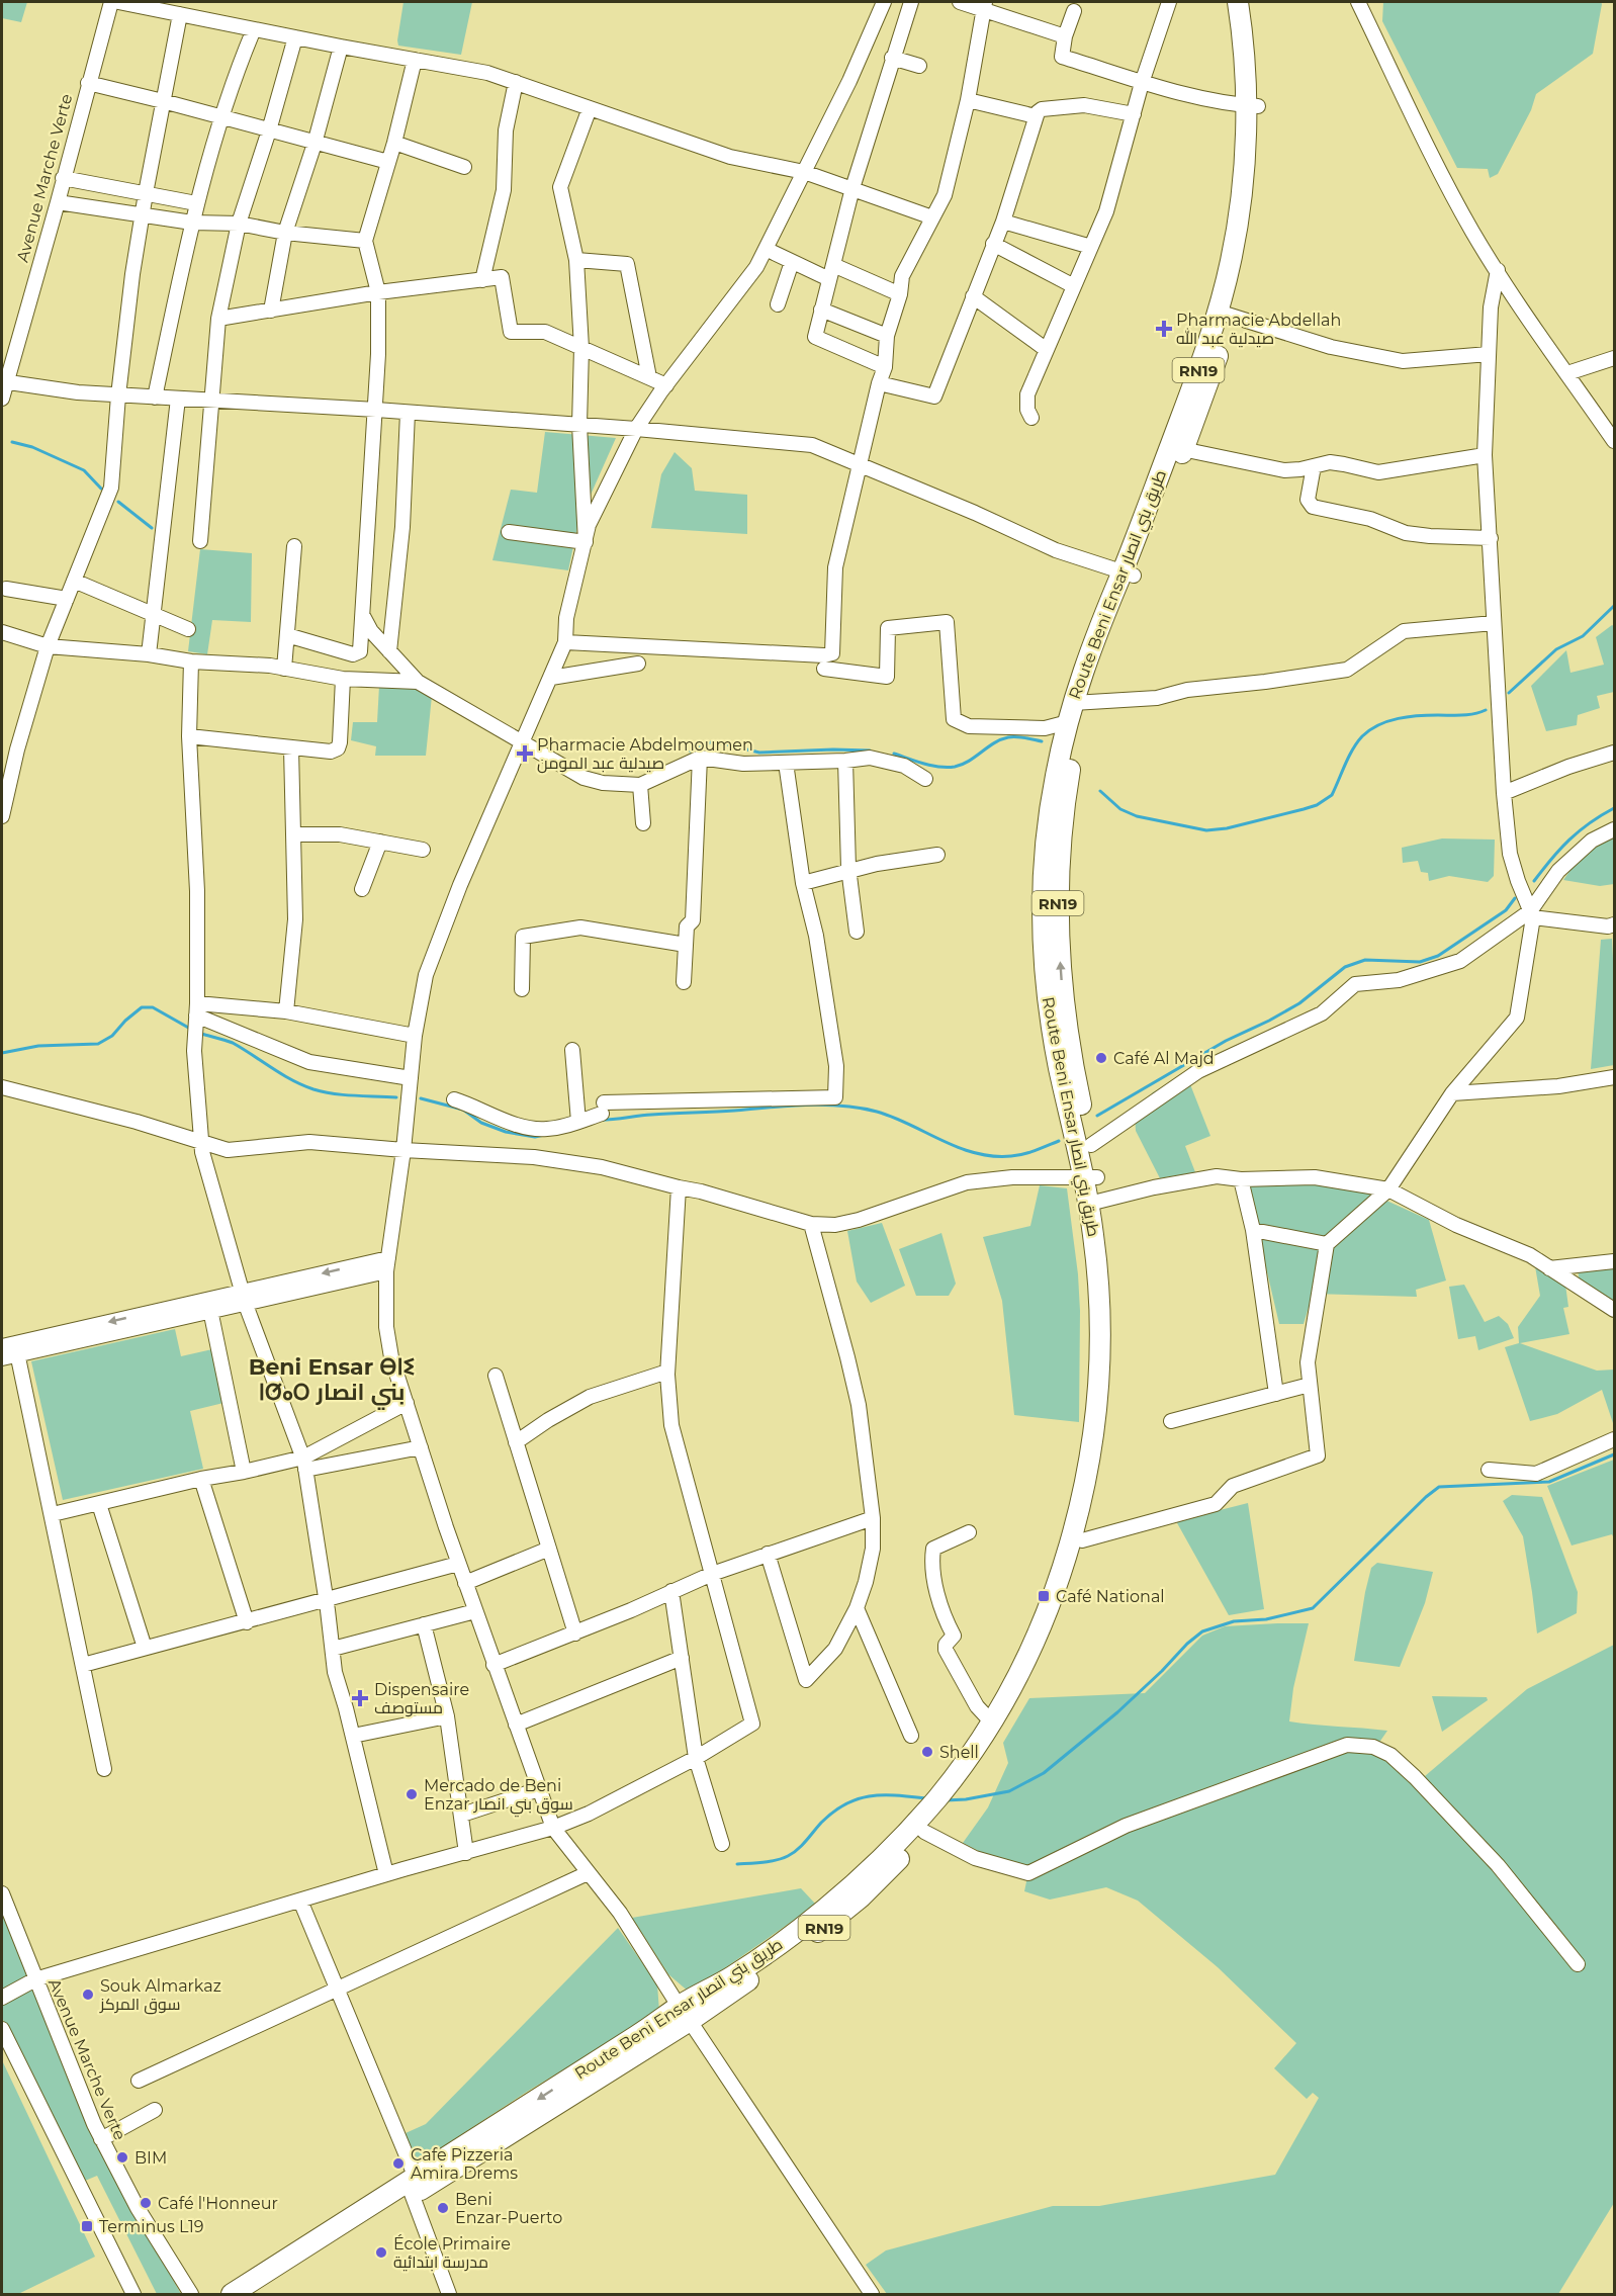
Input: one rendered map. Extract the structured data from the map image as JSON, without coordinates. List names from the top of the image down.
{
  "streets": {
    "highway": ["RN19", "Route Beni Ensar طريق بني انصار"],
    "street": ["Avenue Marche Verte"]
  },
  "districts": ["Beni Ensar ⴱⵏⵉ ⵏⵚⴰⵔ بني انصار"],
  "places": {
    "health": ["Pharmacie Abdellah صيدلية عبد الله", "Pharmacie Abdelmoumen صيدلية عبد المومن", "Dispensaire مستوصف"],
    "other": [
      "Café Al Majd",
      "Shell",
      "Mercado de Beni Enzar سوق بني انصار",
      "Souk Almarkaz سوق المركز",
      "BIM",
      "Cafe Pizzeria Amira Drems",
      "Café l'Honneur",
      "Beni Enzar-Puerto",
      "École Primaire مدرسة ابتدائية"
    ],
    "transit": ["Café National", "Terminus L19"]
  }
}
